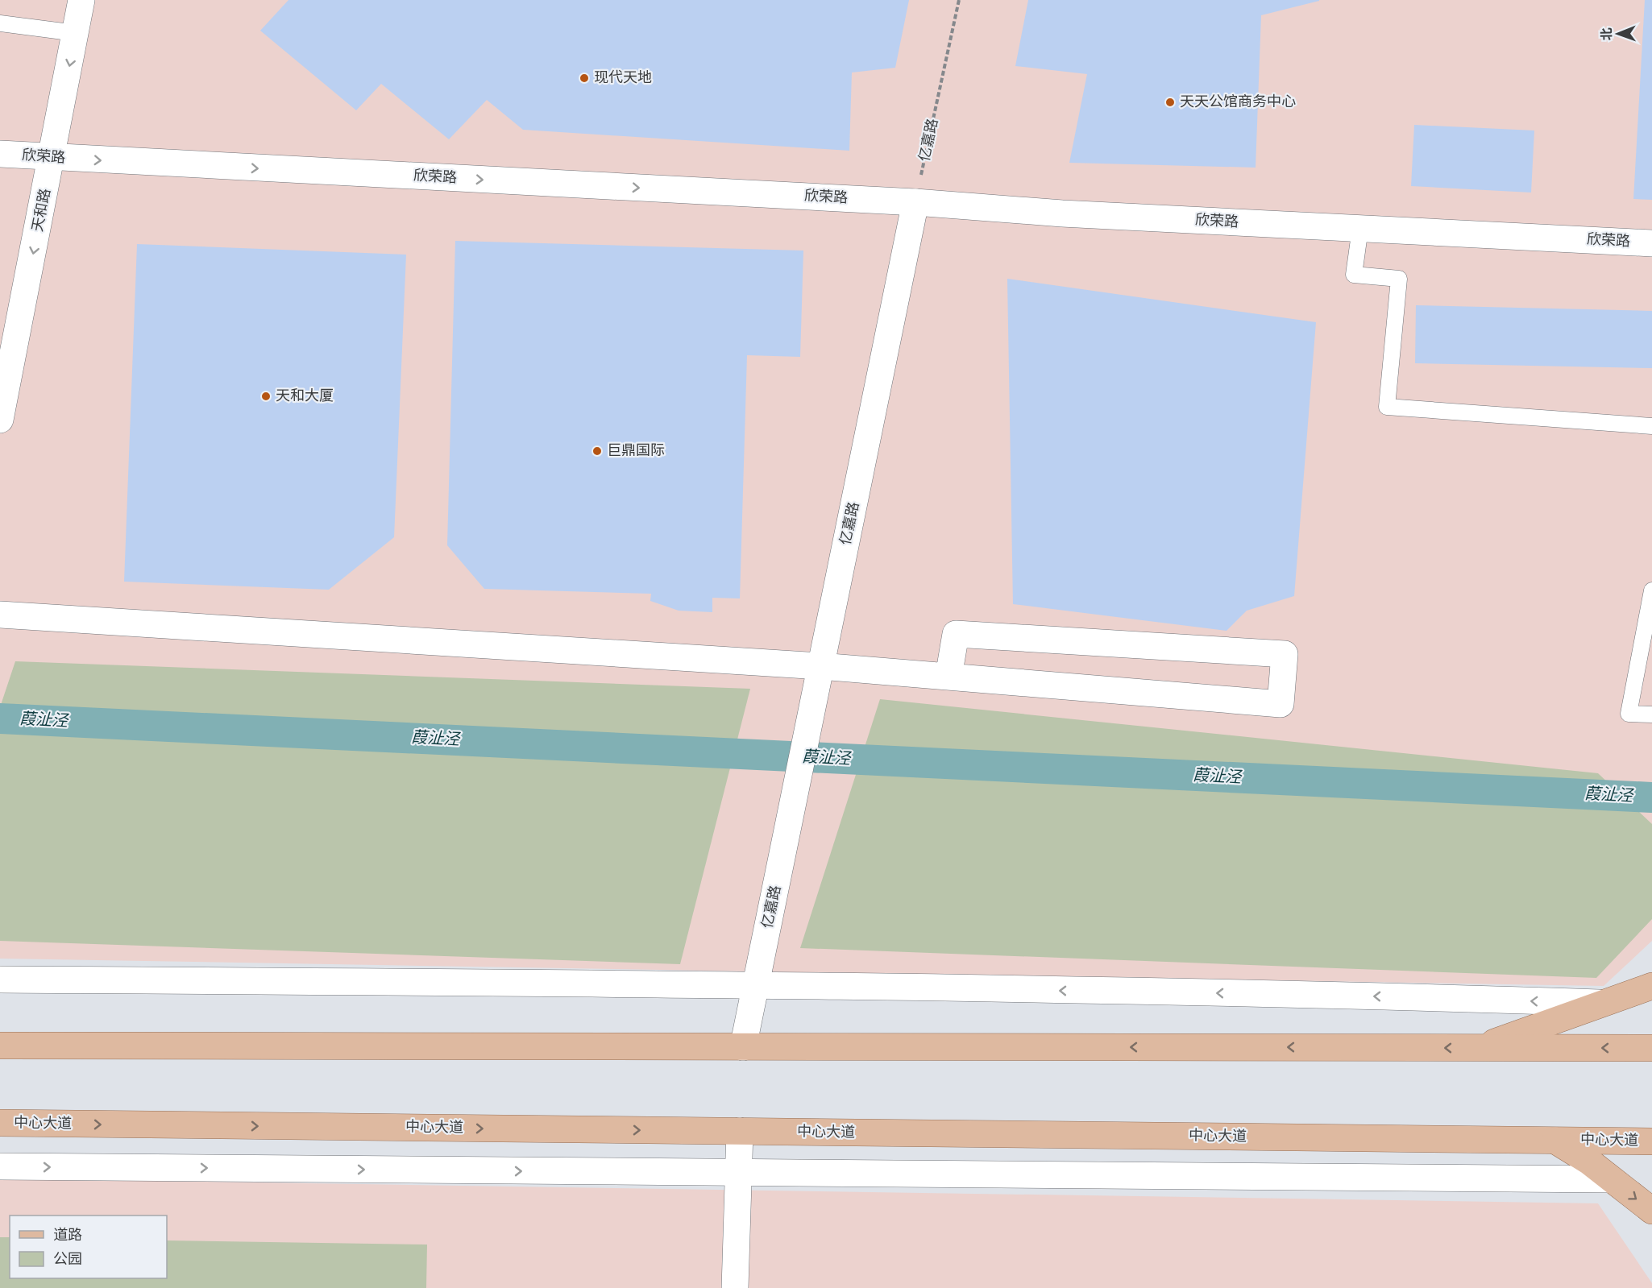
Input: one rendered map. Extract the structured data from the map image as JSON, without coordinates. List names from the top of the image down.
{
  "streets": {
    "main road": ["中心大道"],
    "street": ["亿嘉路", "欣荣路", "天和路"]
  },
  "crossings": [
    ["亿嘉路", "欣荣路"],
    ["欣荣路", "天和路"]
  ],
  "one_way": ["欣荣路", "天和路"],
  "water": ["葭沚泾"],
  "places": [
    "现代天地",
    "天天公馆商务中心",
    "天和大厦",
    "巨鼎国际"
  ],
  "legend": ["道路", "公园"],
  "north": "left"
}
